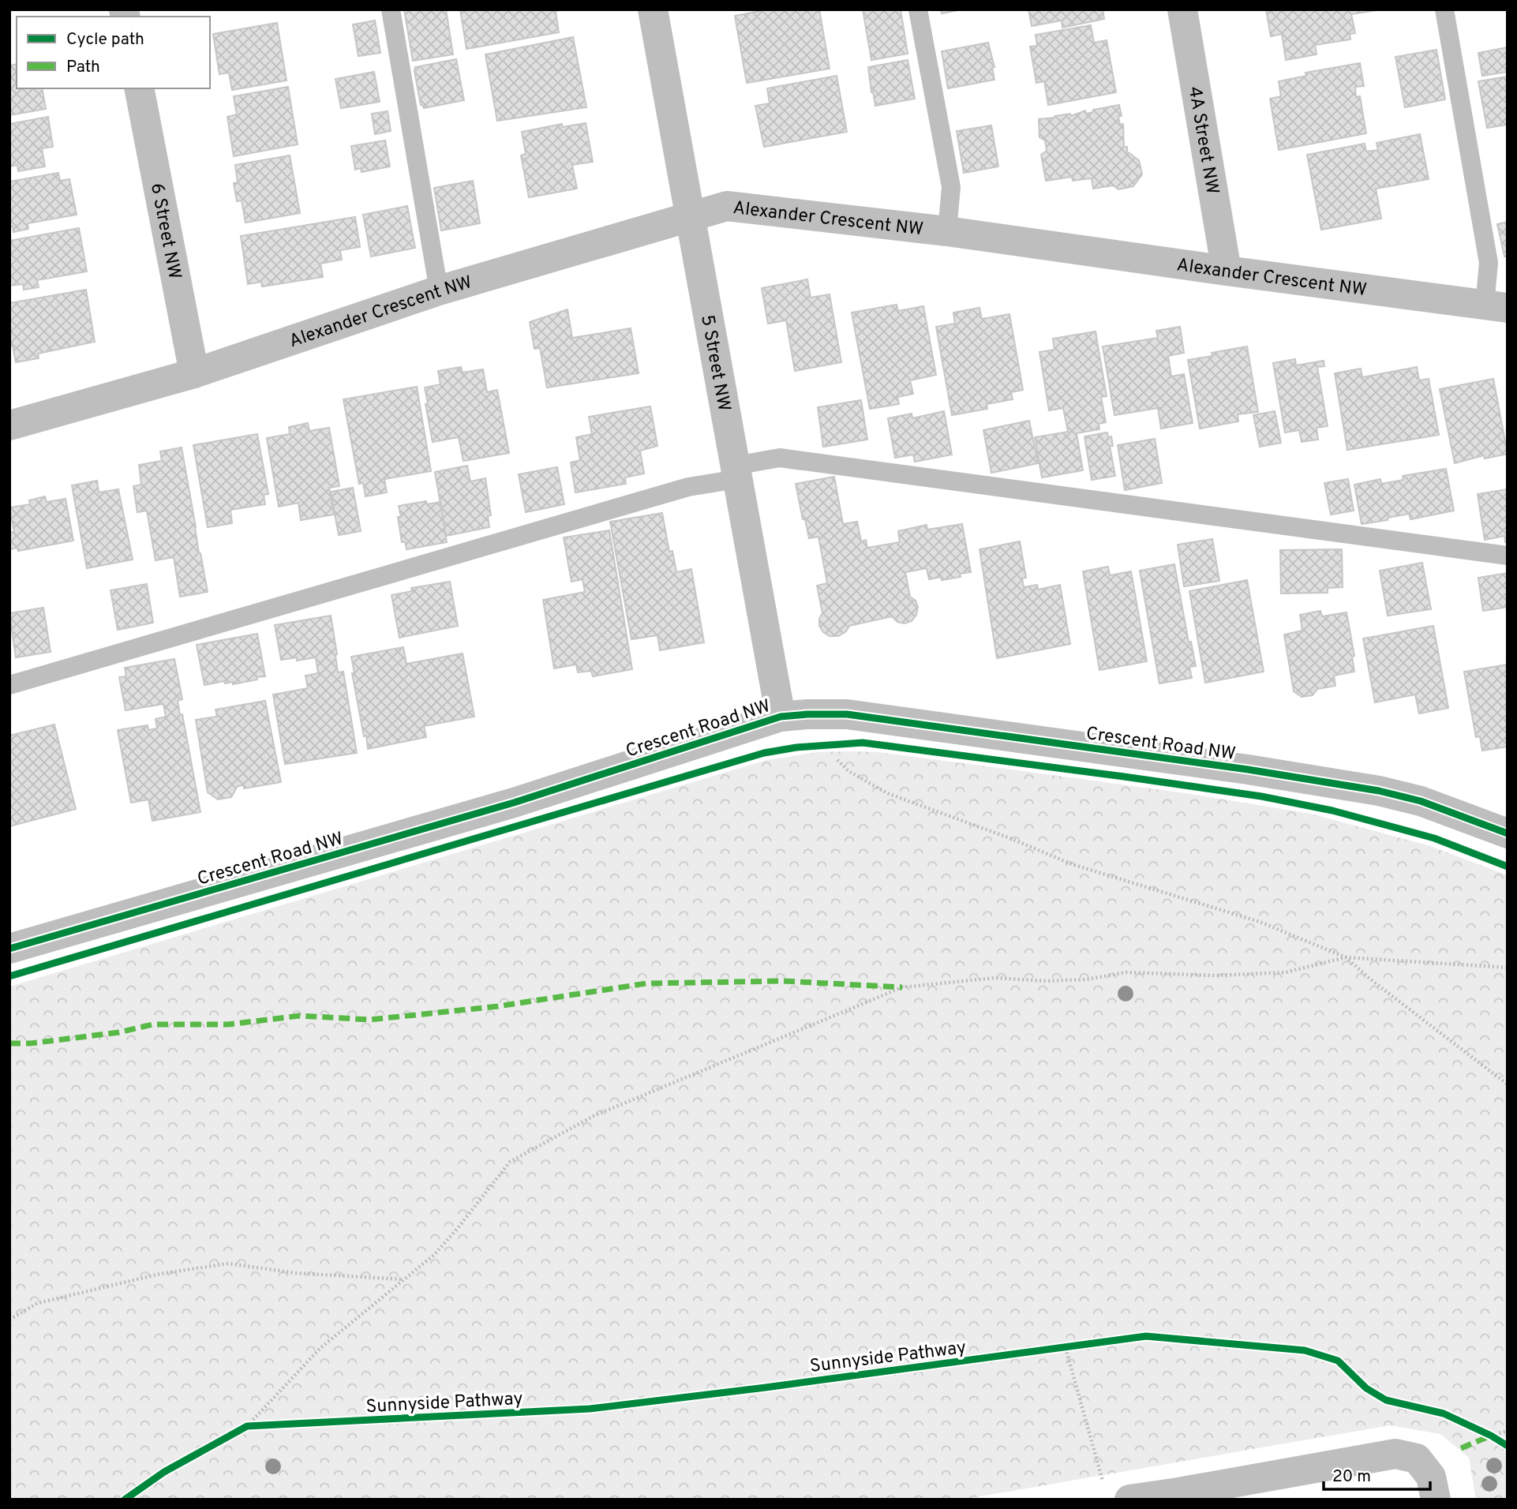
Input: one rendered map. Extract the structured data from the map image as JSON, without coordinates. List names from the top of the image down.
{
  "streets": {
    "street": [
      "4A Street NW",
      "Alexander Crescent NW",
      "6 Street NW",
      "5 Street NW",
      "Crescent Road NW"
    ],
    "cycle path": ["Sunnyside Pathway"]
  },
  "crossings": [
    ["4A Street NW", "Alexander Crescent NW"],
    ["Alexander Crescent NW", "6 Street NW"],
    ["Alexander Crescent NW", "5 Street NW"],
    ["5 Street NW", "Crescent Road NW"]
  ],
  "legend": ["Cycle path", "Path"],
  "scale_bar": "20 m"
}
